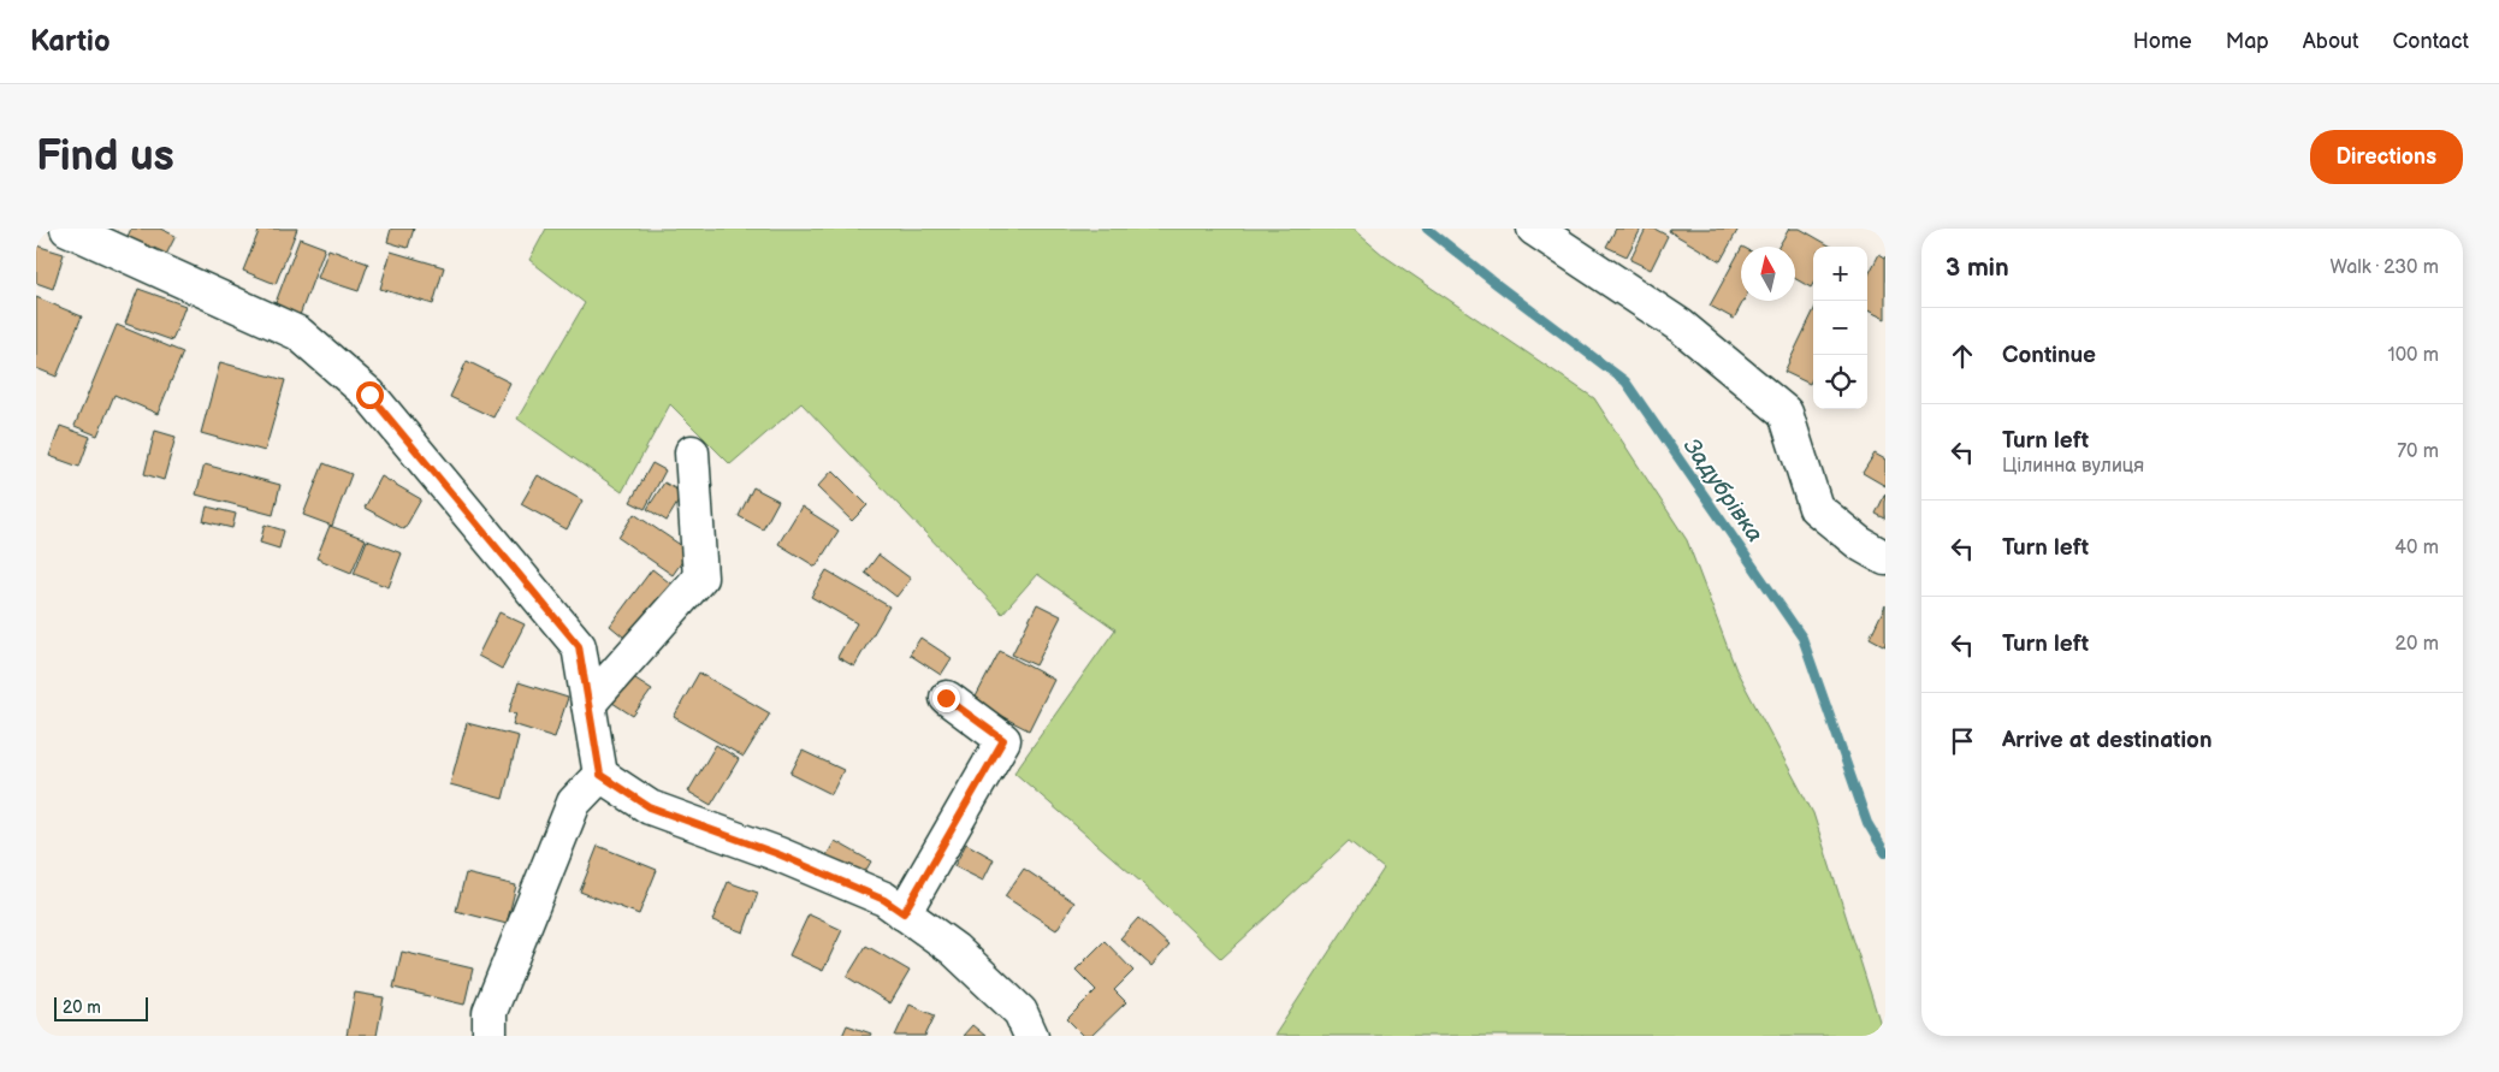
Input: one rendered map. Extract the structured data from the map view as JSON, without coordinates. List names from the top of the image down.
{
  "water": ["Задубрівка"],
  "scale_bar": "20 m",
  "north": "top",
  "page": {
    "header": "Kartio",
    "nav": [
      "Home",
      "Map",
      "About",
      "Contact"
    ],
    "buttons": "Directions",
    "title": "Find us",
    "heading": ["3 min", "Walk · 230 m"],
    "map_buttons": ["+", "−"],
    "list": [
      ["Continue", "100 m"],
      ["Turn left", "Цілинна вулиця", "70 m"],
      ["Turn left", "40 m"],
      ["Turn left", "20 m"],
      "Arrive at destination"
    ],
    "scale": "20 m"
  }
}
